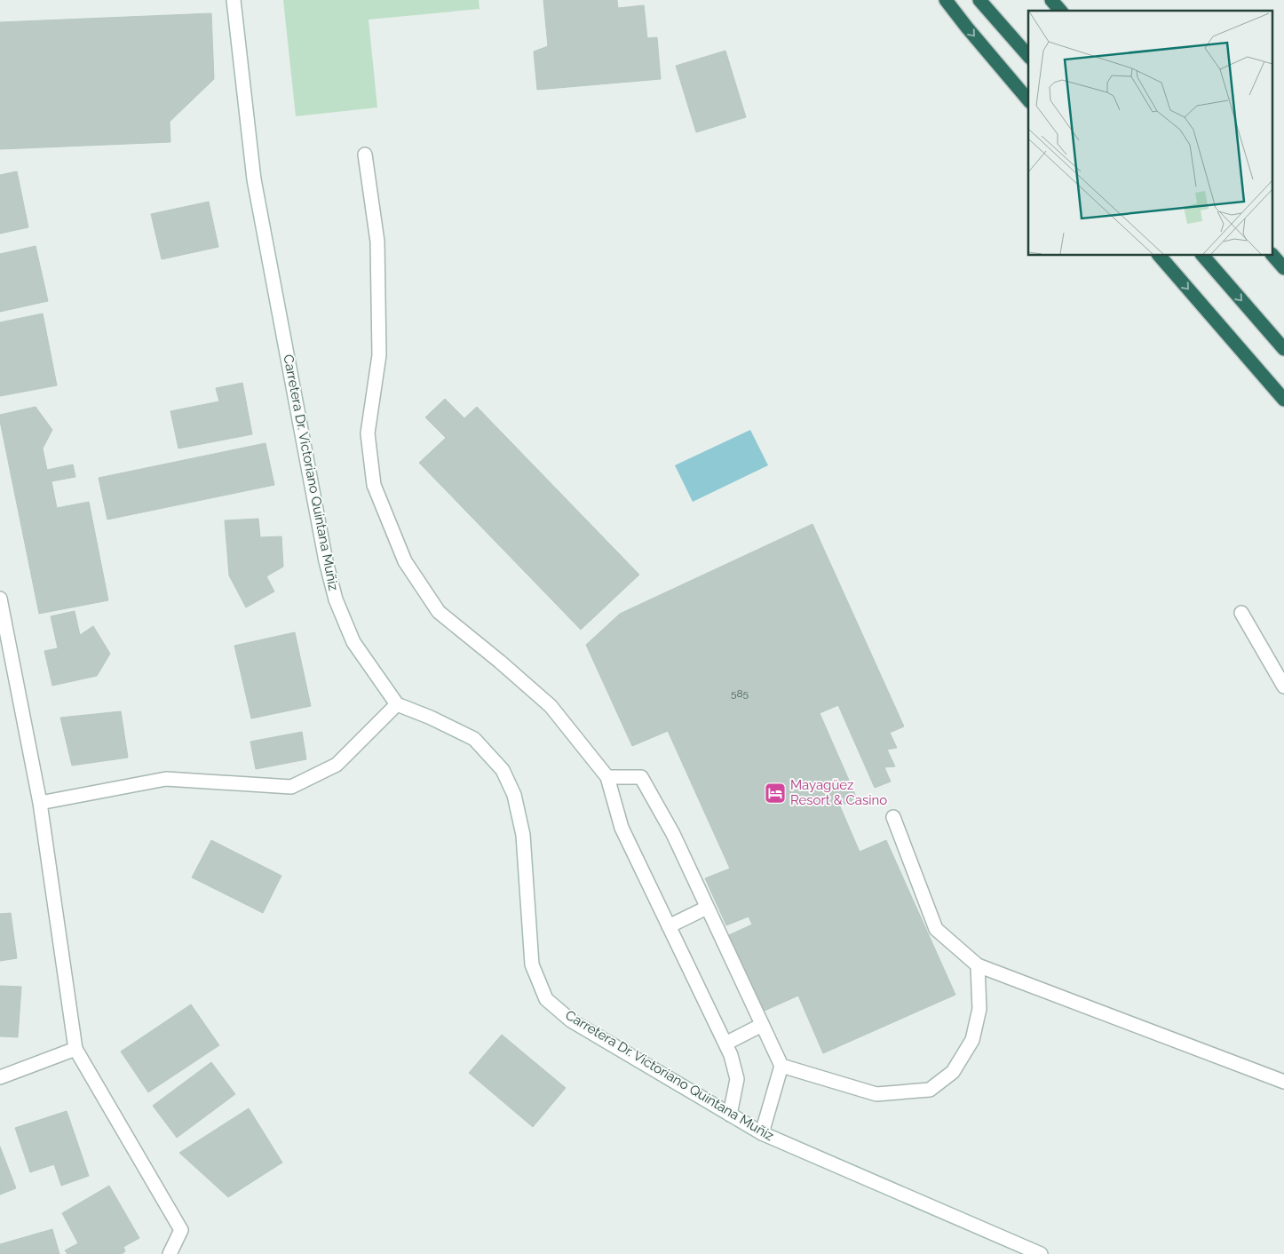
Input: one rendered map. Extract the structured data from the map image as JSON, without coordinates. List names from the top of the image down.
{
  "streets": {
    "street": ["Carretera Dr. Victoriano Quintana Muñiz"]
  },
  "places": {
    "hotel": ["Mayagüez Resort & Casino"]
  },
  "house_numbers": ["585"]
}
